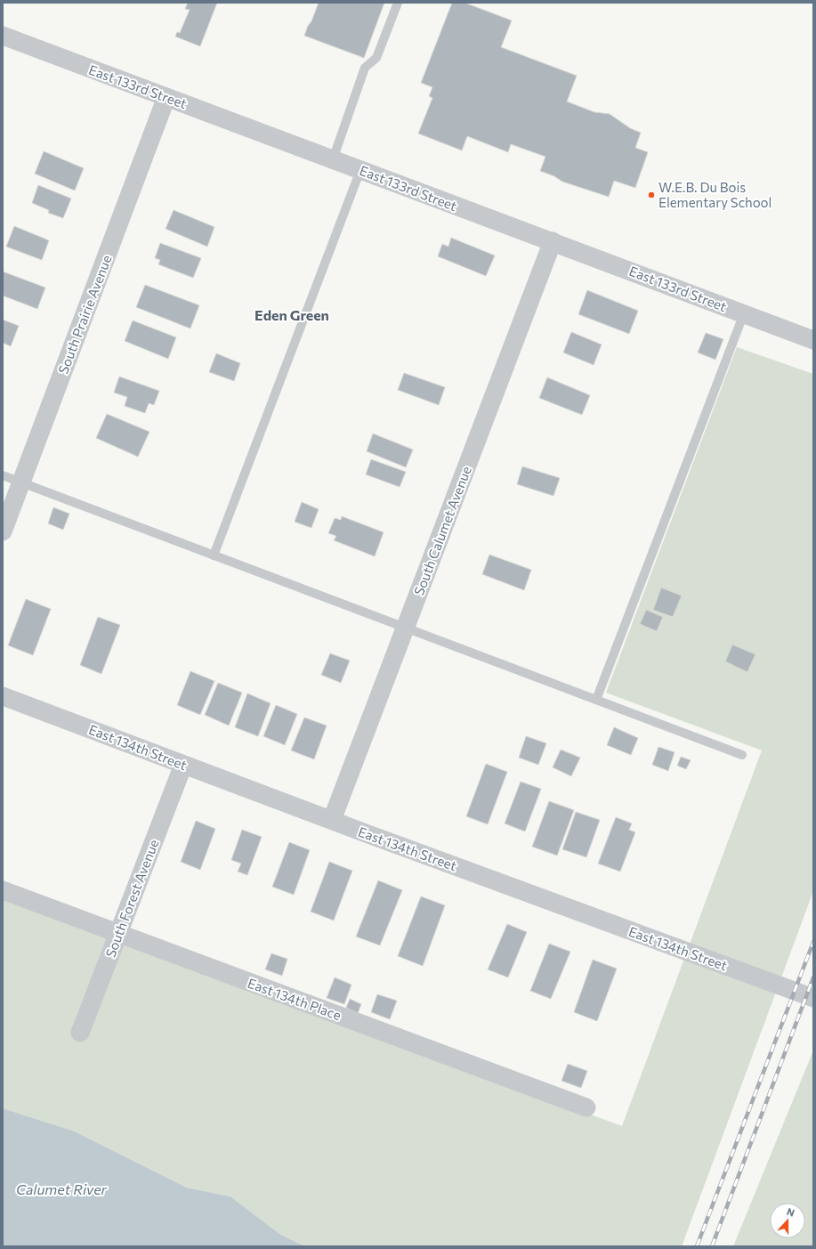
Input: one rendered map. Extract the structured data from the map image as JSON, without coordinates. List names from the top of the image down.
{
  "streets": {
    "street": [
      "East 133rd Street",
      "South Prairie Avenue",
      "South Calumet Avenue",
      "East 134th Street",
      "South Forest Avenue",
      "East 134th Place"
    ]
  },
  "crossings": [
    ["East 133rd Street", "South Prairie Avenue"],
    ["East 133rd Street", "South Calumet Avenue"],
    ["South Calumet Avenue", "East 134th Street"],
    ["East 134th Street", "South Forest Avenue"],
    ["South Forest Avenue", "East 134th Place"]
  ],
  "districts": ["Eden Green"],
  "water": ["Calumet River"],
  "places": ["W.E.B. Du Bois Elementary School"],
  "north": "top"
}
